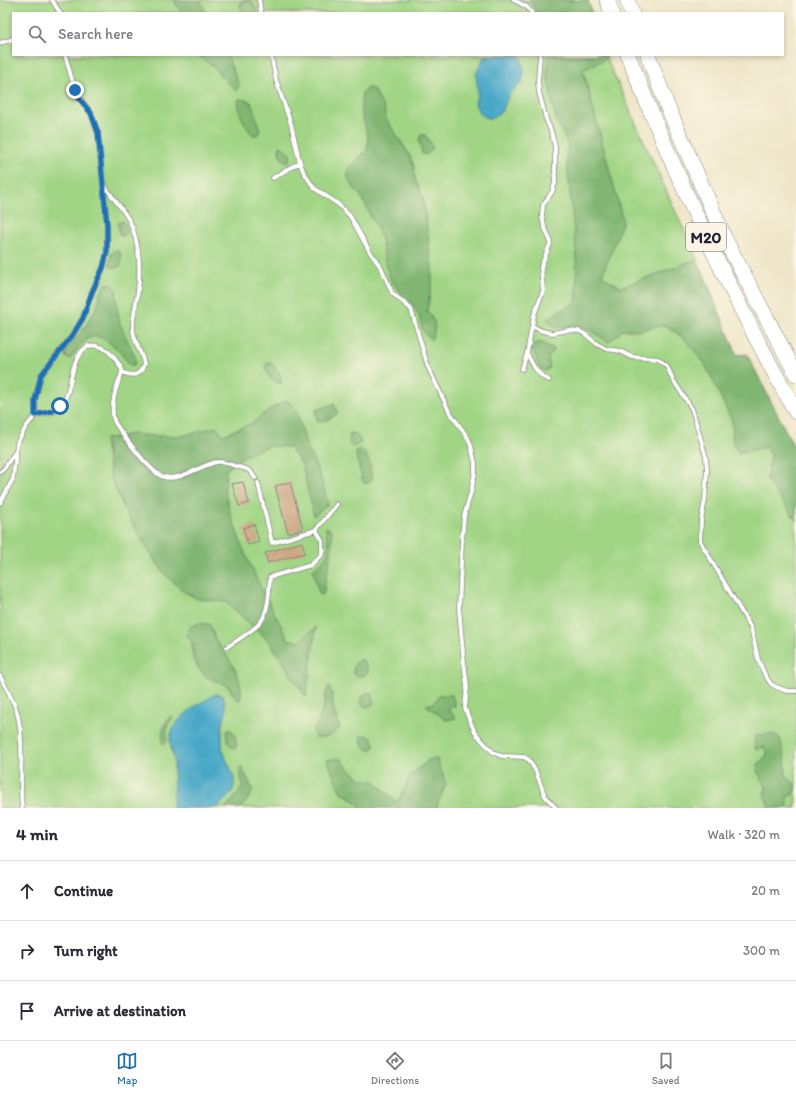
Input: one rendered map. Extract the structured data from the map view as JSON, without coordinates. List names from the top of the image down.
{
  "streets": {
    "highway": ["M20"]
  },
  "page": {
    "search": "Search here",
    "heading": ["4 min", "Walk · 320 m"],
    "list": [
      ["Continue", "20 m"],
      ["Turn right", "300 m"],
      "Arrive at destination"
    ],
    "nav": ["Map", "Directions", "Saved"]
  }
}
